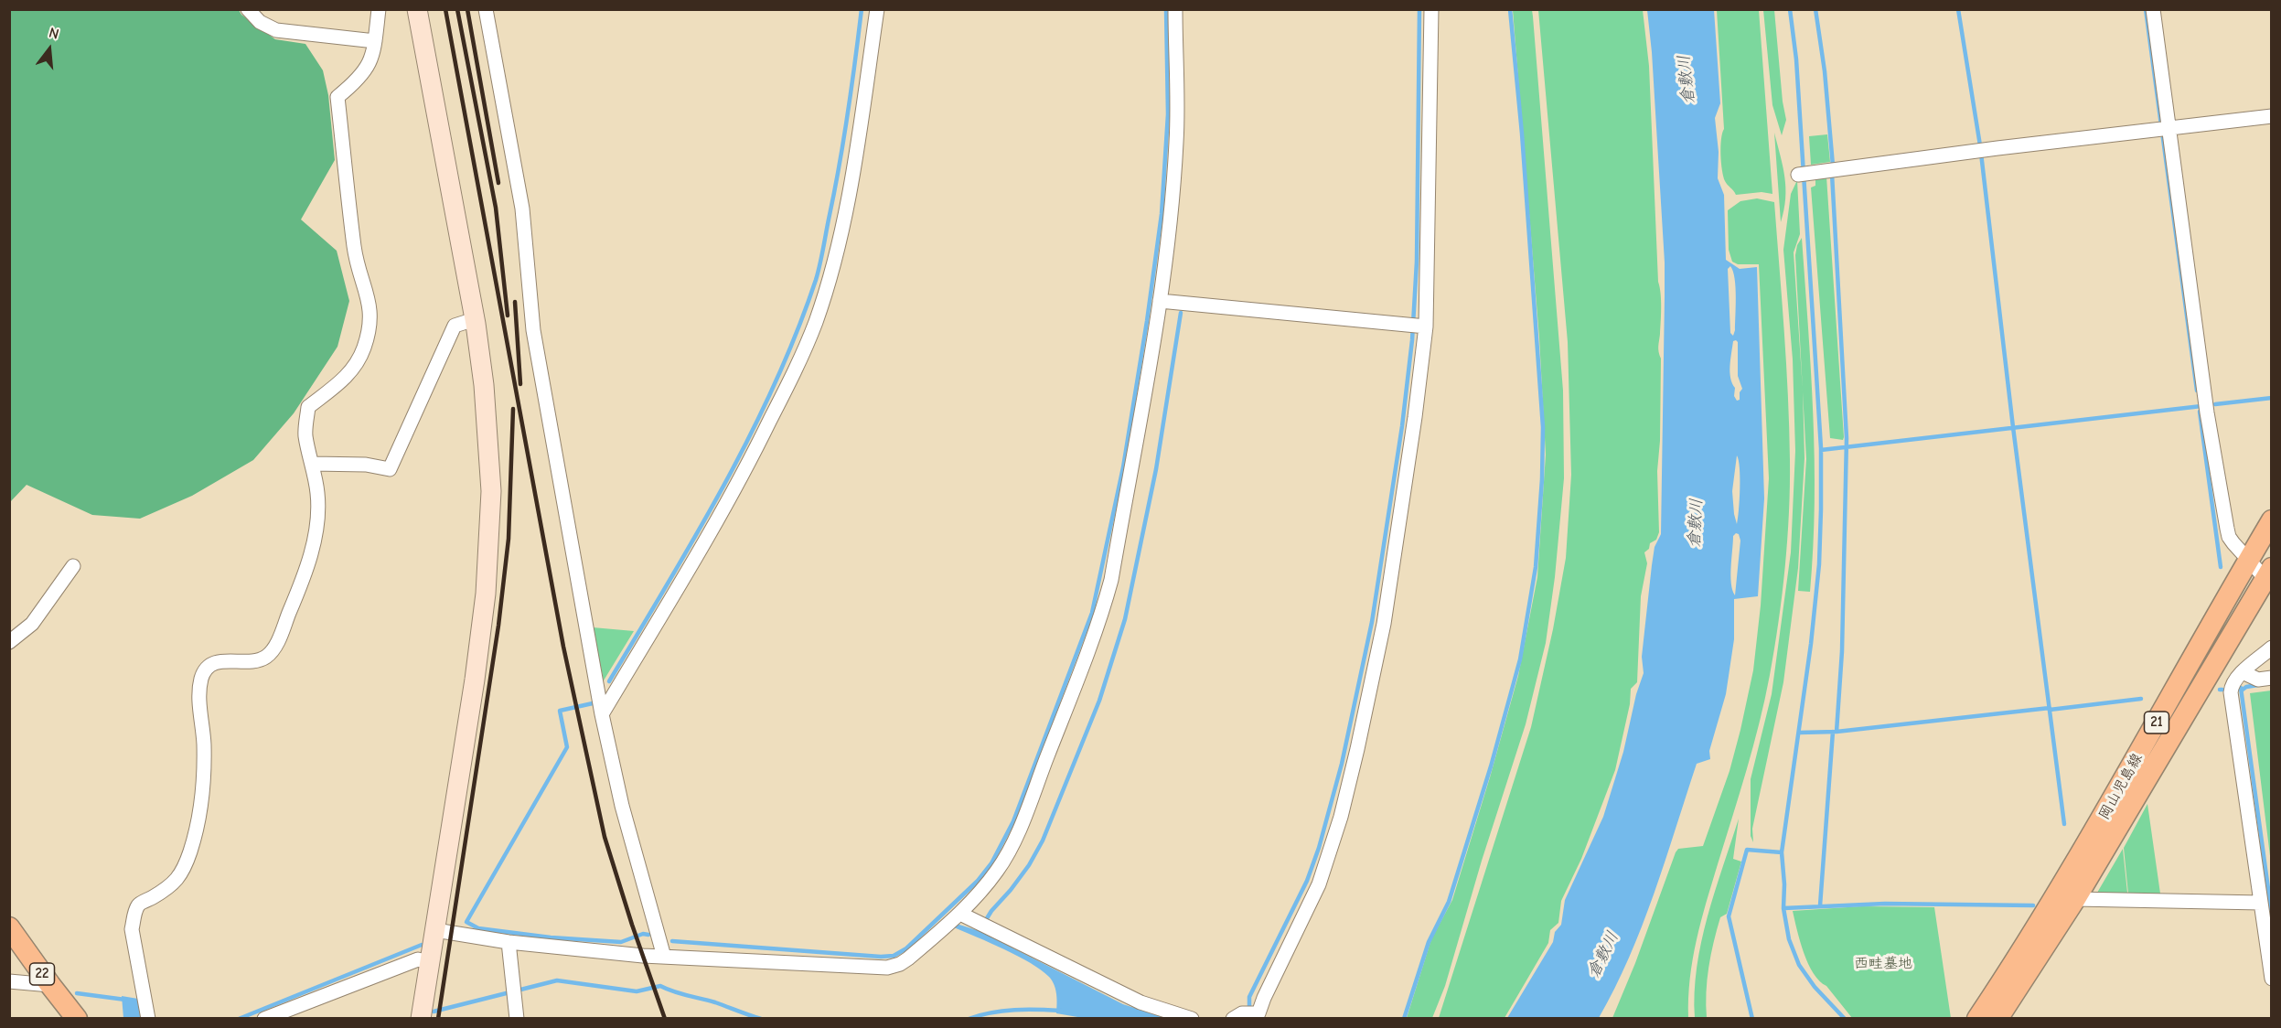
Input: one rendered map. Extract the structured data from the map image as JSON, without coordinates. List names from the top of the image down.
{
  "streets": {
    "main road": ["21", "岡山児島線", "22"]
  },
  "water": ["倉敷川"],
  "parks": ["西畦墓地"],
  "north": "top"
}
